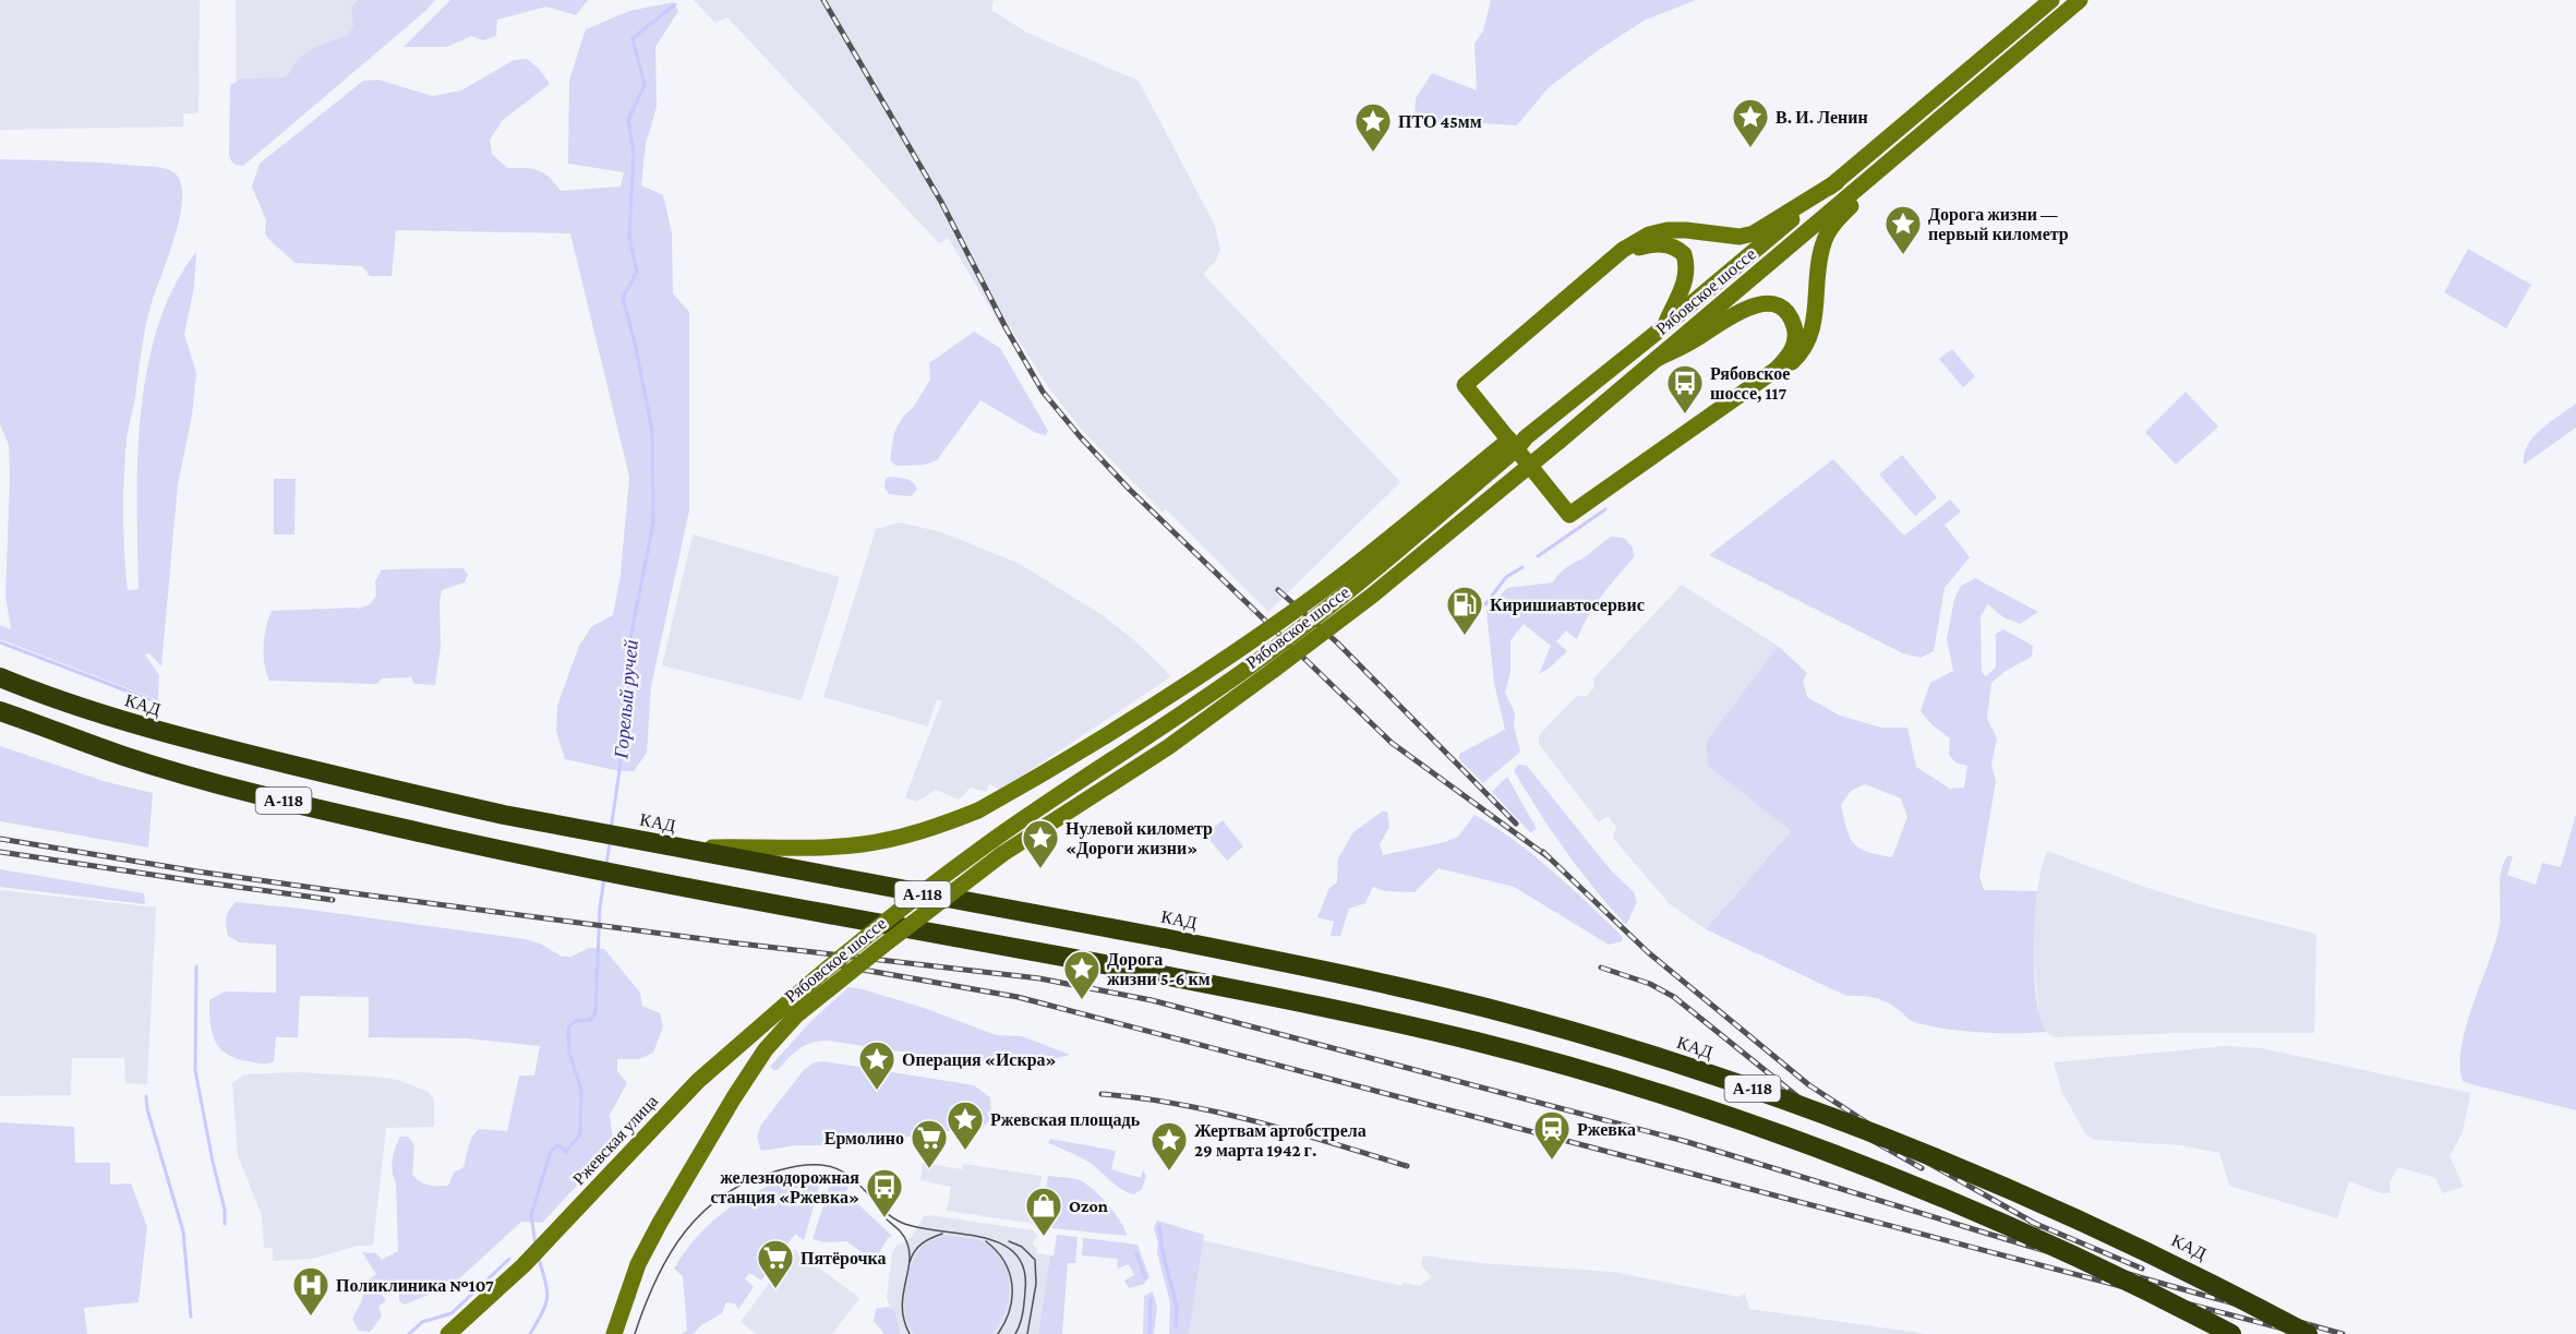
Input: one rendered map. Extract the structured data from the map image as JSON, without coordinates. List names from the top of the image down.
{
  "streets": {
    "highway": ["КАД", "А-118"],
    "main road": ["Рябовское шоссе", "Ржевская улица"]
  },
  "crossings": [
    ["Рябовское шоссе", "Ржевская улица"]
  ],
  "water": ["Горелый ручей"],
  "places": {
    "place": [
      "В. И. Ленин",
      "ПТО 45мм",
      "Дорога жизни — первый километр",
      "Нулевой километр «Дороги жизни»",
      "Дорога жизни 5-6 км",
      "Операция «Искра»",
      "Ржевская площадь",
      "Жертвам артобстрела 29 марта 1942 г."
    ],
    "bus stop": ["Рябовское шоссе, 117", "железнодорожная станция «Ржевка»"],
    "fuel station": ["Киришиавтосервис"],
    "station": ["Ржевка"],
    "supermarket": ["Ермолино", "Пятёрочка"],
    "shop": ["Ozon"],
    "hospital": ["Поликлиника №107"]
  }
}
